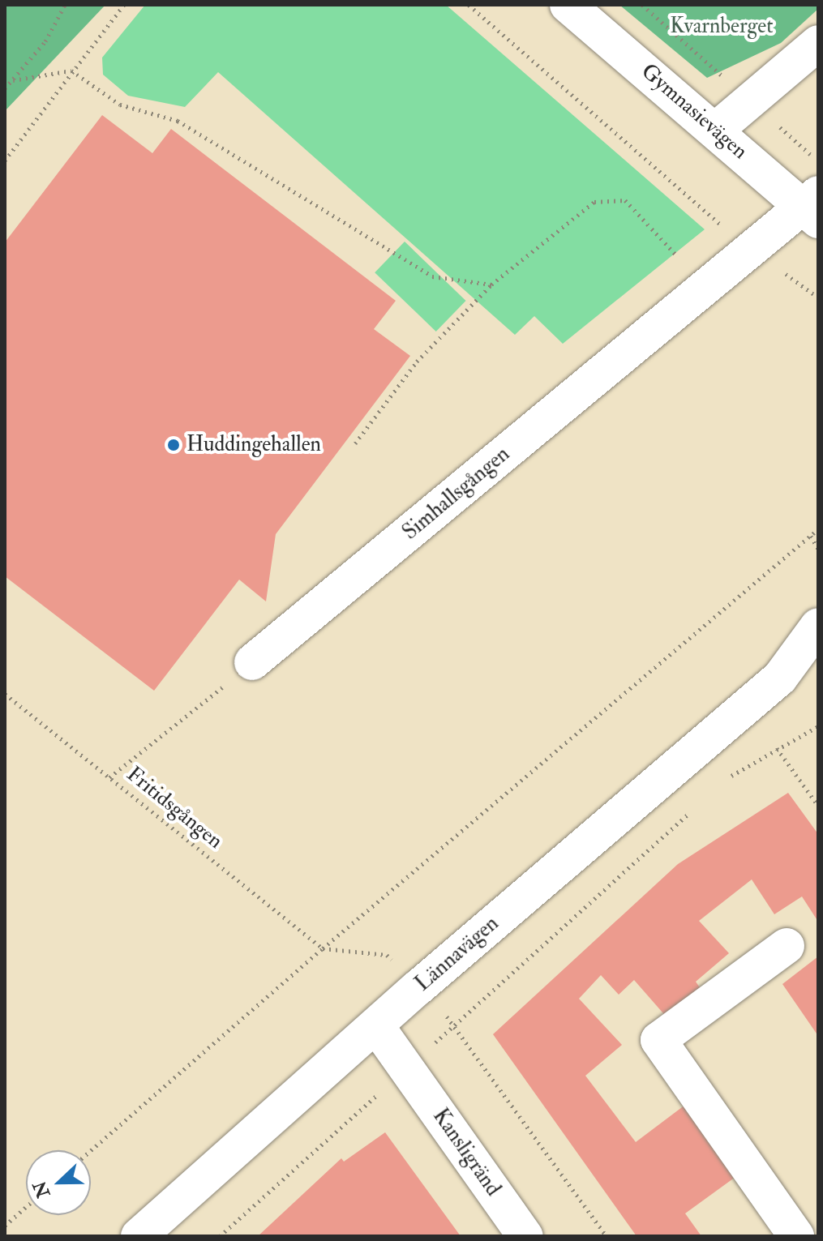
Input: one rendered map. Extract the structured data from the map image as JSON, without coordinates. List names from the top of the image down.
{
  "streets": {
    "street": [
      "Gymnasievägen",
      "Simhallsgången",
      "Lännavägen",
      "Kansligränd"
    ],
    "path": ["Fritidsgången"]
  },
  "crossings": [
    ["Gymnasievägen", "Simhallsgången"],
    ["Lännavägen", "Kansligränd"]
  ],
  "parks": ["Kvarnberget"],
  "places": ["Huddingehallen"],
  "north": "left"
}
